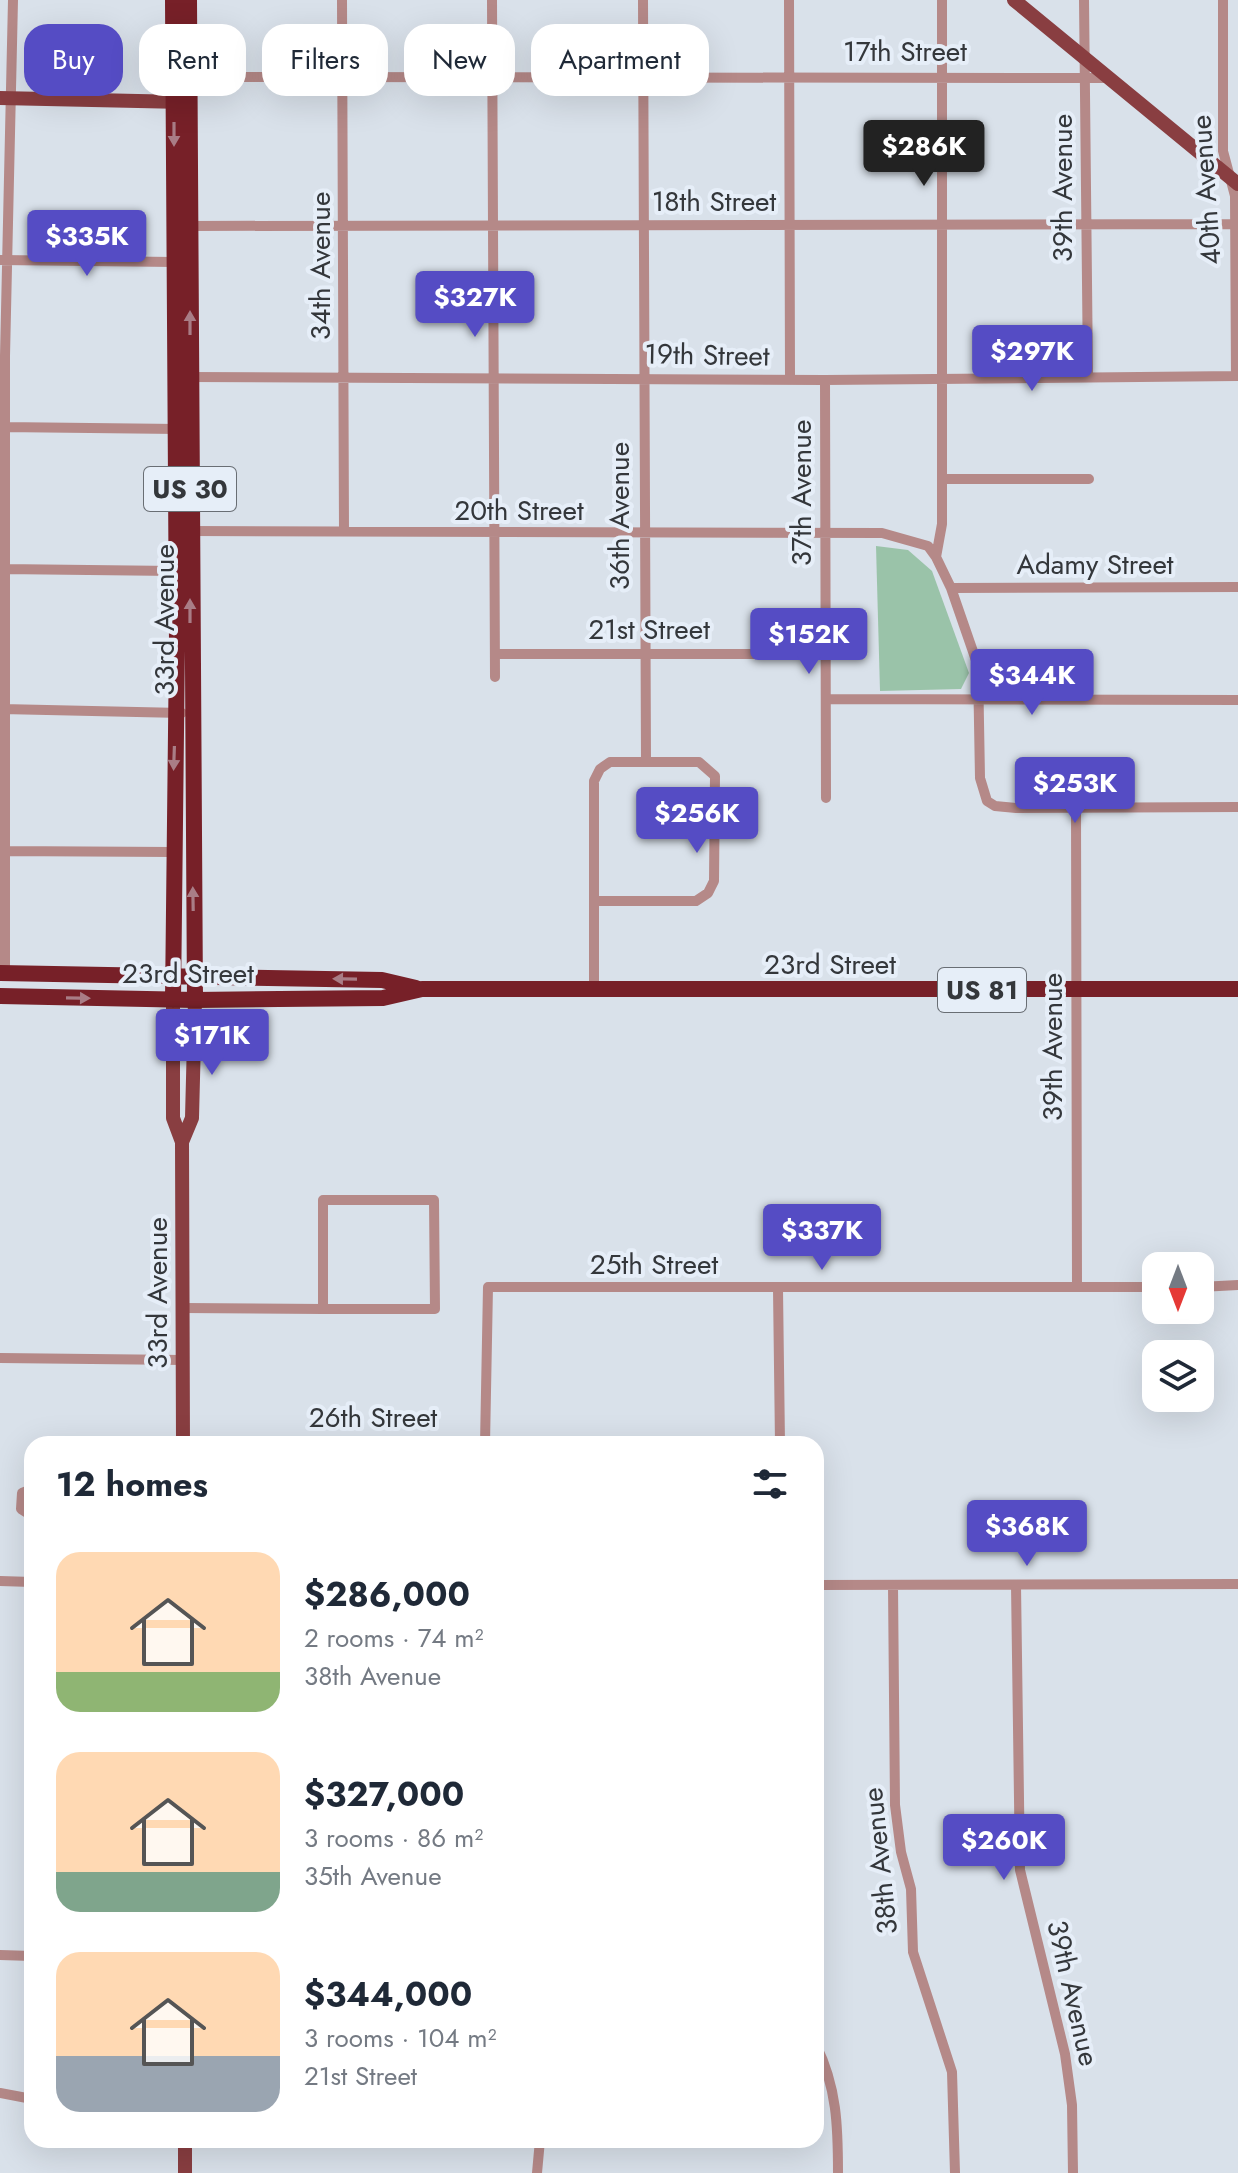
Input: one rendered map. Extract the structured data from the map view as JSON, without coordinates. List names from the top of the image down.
{
  "streets": {
    "highway": [
      "US 30",
      "33rd Avenue",
      "23rd Street",
      "US 81"
    ],
    "street": [
      "17th Street",
      "39th Avenue",
      "40th Avenue",
      "18th Street",
      "34th Avenue",
      "19th Street",
      "37th Avenue",
      "20th Street",
      "36th Avenue",
      "Adamy Street",
      "21st Street",
      "25th Street",
      "38th Avenue"
    ]
  },
  "crossings": [
    ["17th Street", "39th Avenue"],
    ["17th Street", "37th Avenue"],
    ["39th Avenue", "18th Street"],
    ["39th Avenue", "19th Street"],
    ["39th Avenue", "23rd Street"],
    ["39th Avenue", "25th Street"],
    ["40th Avenue", "18th Street"],
    ["40th Avenue", "19th Street"],
    ["18th Street", "34th Avenue"],
    ["18th Street", "37th Avenue"],
    ["18th Street", "36th Avenue"],
    ["18th Street", "33rd Avenue"],
    ["34th Avenue", "19th Street"],
    ["34th Avenue", "20th Street"],
    ["19th Street", "37th Avenue"],
    ["19th Street", "36th Avenue"],
    ["19th Street", "33rd Avenue"],
    ["37th Avenue", "20th Street"],
    ["37th Avenue", "21st Street"],
    ["20th Street", "36th Avenue"],
    ["20th Street", "33rd Avenue"],
    ["36th Avenue", "21st Street"],
    ["33rd Avenue", "23rd Street"]
  ],
  "north": "bottom",
  "page": {
    "chip": [
      "Buy",
      "Rent",
      "Filters",
      "New",
      "Apartment"
    ],
    "price": [
      "$286K",
      "$335K",
      "$327K",
      "$297K",
      "$152K",
      "$344K",
      "$253K",
      "$256K",
      "$171K",
      "$337K",
      "$368K",
      "$260K"
    ],
    "heading": "12 homes",
    "list": [
      {
        "name": "$286,000",
        "note": "2 rooms · 74 m² · 38th Avenue"
      },
      {
        "name": "$327,000",
        "note": "3 rooms · 86 m² · 35th Avenue"
      },
      {
        "name": "$344,000",
        "note": "3 rooms · 104 m² · 21st Street"
      }
    ]
  }
}
